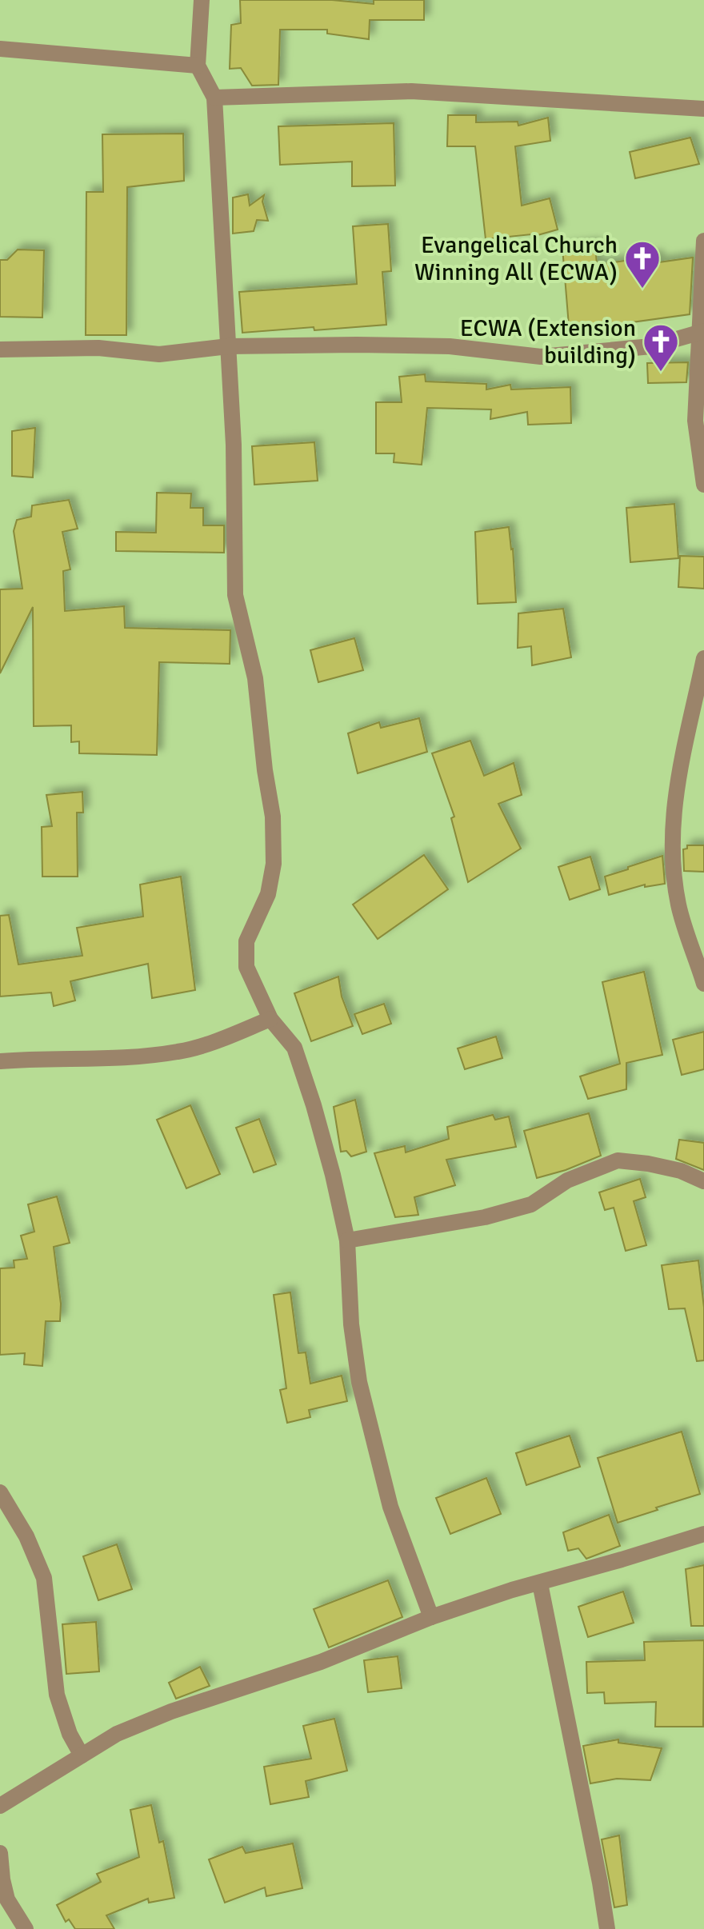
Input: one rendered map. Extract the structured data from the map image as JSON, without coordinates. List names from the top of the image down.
{
  "places": {
    "church": ["Evangelical Church Winning All (ECWA)", "ECWA (Extension building)"]
  }
}
